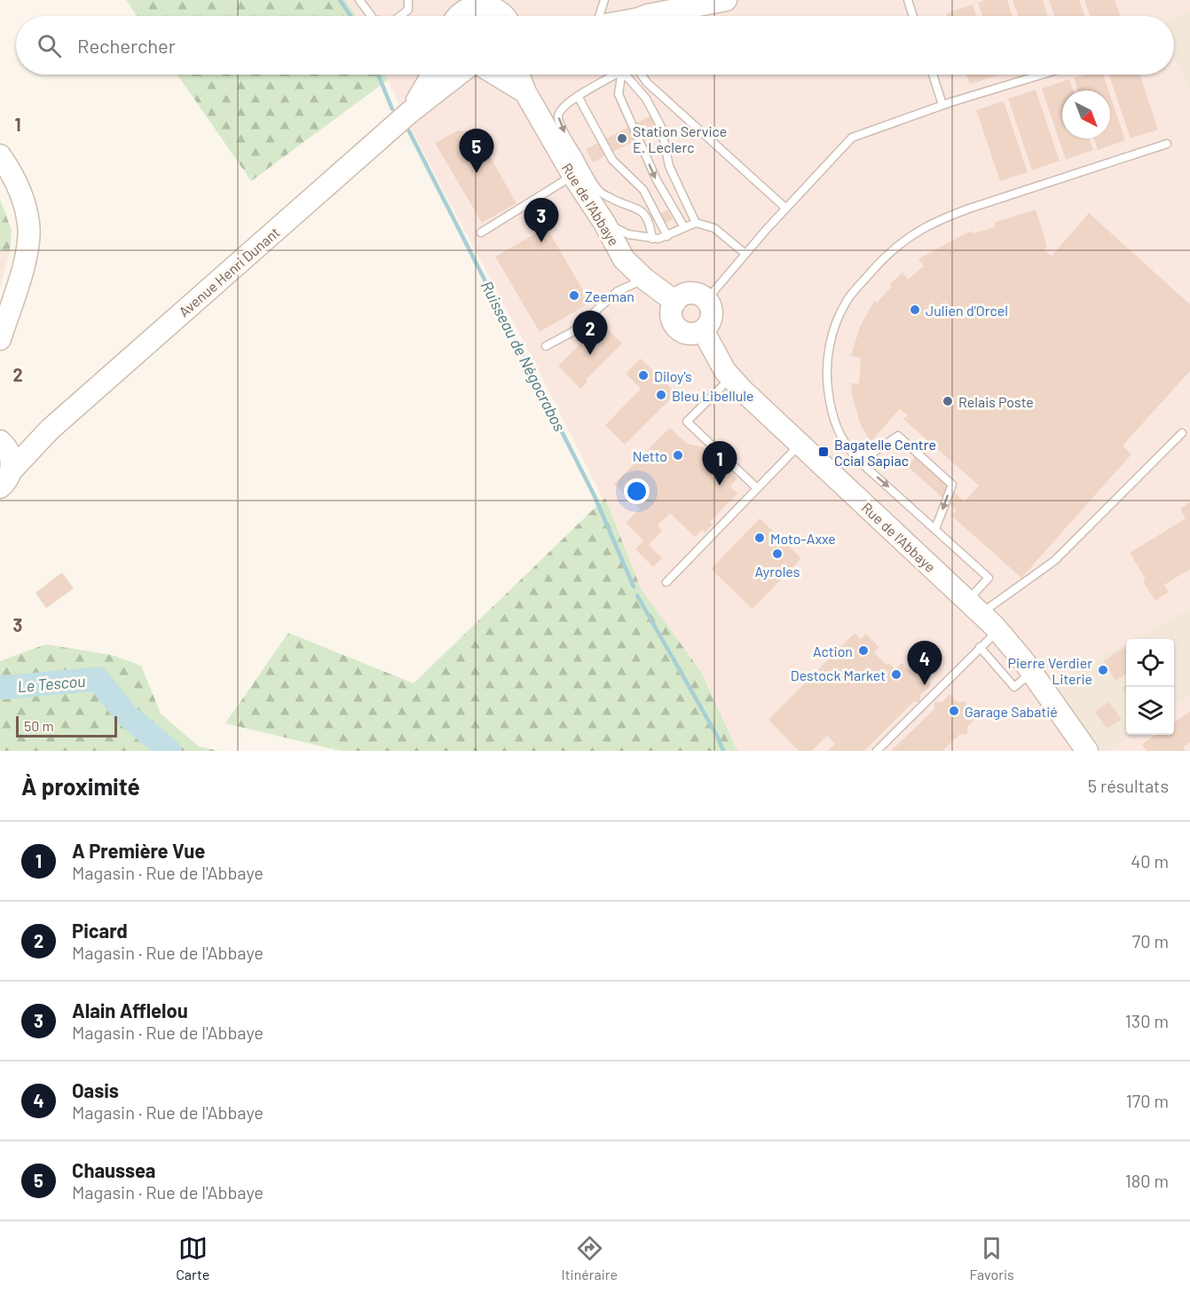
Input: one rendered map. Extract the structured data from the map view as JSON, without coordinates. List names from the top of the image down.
{
  "streets": {
    "main road": ["Rue de l'Abbaye", "Avenue Henri Dunant"]
  },
  "water": ["Ruisseau de Négocrabos", "Le Tescou"],
  "places": {
    "other": [
      "Station Service E. Leclerc",
      "Zeeman",
      "Julien d'Orcel",
      "Diloy's",
      "Bleu Libellule",
      "Relais Poste",
      "Netto",
      "Moto-Axxe",
      "Ayroles",
      "Action",
      "Pierre Verdier Literie",
      "Destock Market",
      "Garage Sabatié"
    ],
    "transit": ["Bagatelle Centre Ccial Sapiac"]
  },
  "scale_bar": "50 m",
  "north": "bottom right",
  "page": {
    "search": "Rechercher",
    "pins": [
      "5",
      "3",
      "2",
      "1",
      "4"
    ],
    "scale": "50 m",
    "heading": ["À proximité", "5 résultats"],
    "list": [
      {
        "mark": "1",
        "name": "A Première Vue",
        "note": "Magasin · Rue de l'Abbaye",
        "value": "40 m"
      },
      {
        "mark": "2",
        "name": "Picard",
        "note": "Magasin · Rue de l'Abbaye",
        "value": "70 m"
      },
      {
        "mark": "3",
        "name": "Alain Afflelou",
        "note": "Magasin · Rue de l'Abbaye",
        "value": "130 m"
      },
      {
        "mark": "4",
        "name": "Oasis",
        "note": "Magasin · Rue de l'Abbaye",
        "value": "170 m"
      },
      {
        "mark": "5",
        "name": "Chaussea",
        "note": "Magasin · Rue de l'Abbaye",
        "value": "180 m"
      }
    ],
    "nav": ["Carte", "Itinéraire", "Favoris"]
  },
  "grid": {
    "rows": ["1", "2", "3"]
  }
}
